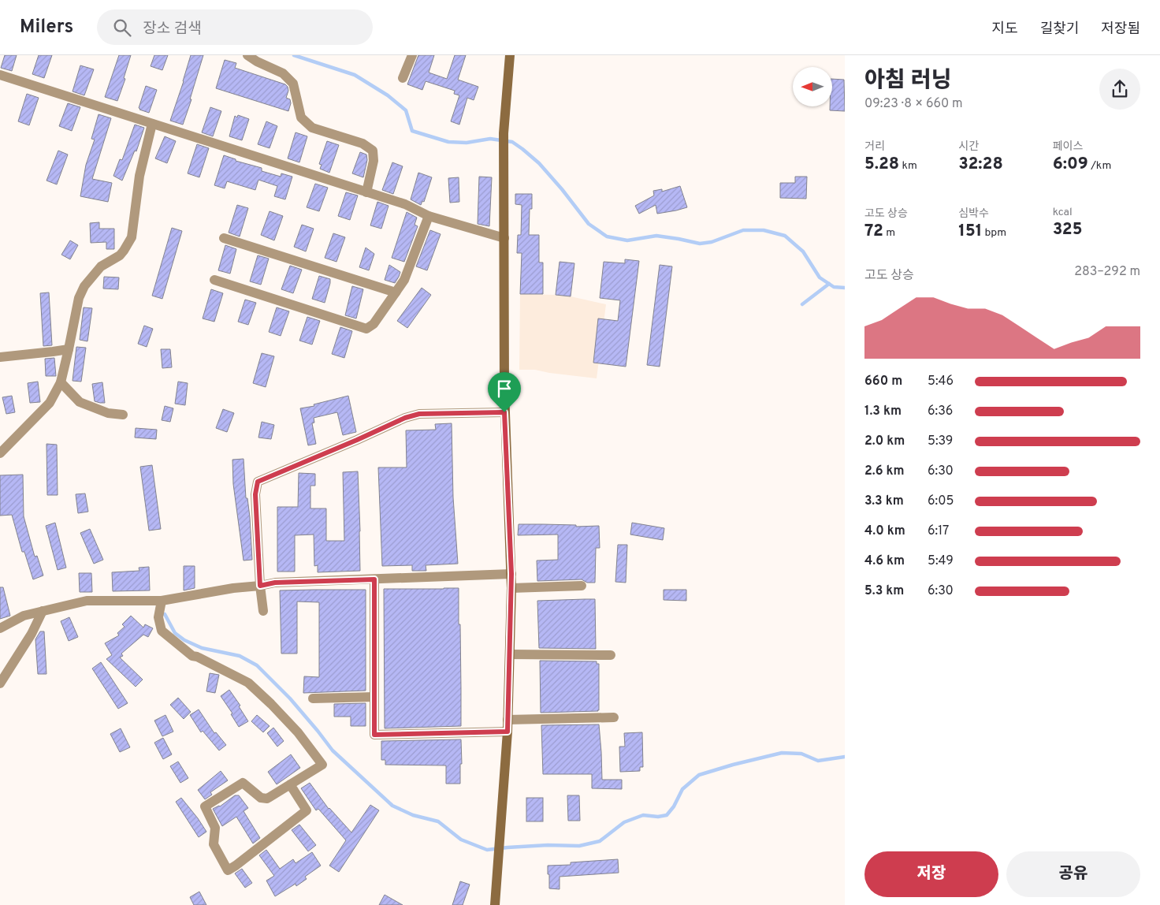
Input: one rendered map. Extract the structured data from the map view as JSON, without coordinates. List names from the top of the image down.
{
  "north": "left",
  "page": {
    "header": "Milers",
    "search": "장소 검색",
    "nav": ["지도", "길찾기", "저장됨"],
    "heading": ["아침 러닝", "09:23 · 8 × 660 m"],
    "stats": [
      ["거리", "5.28 km"],
      ["시간", "32:28"],
      ["페이스", "6:09 /km"],
      ["고도 상승", "72 m"],
      ["심박수", "151 bpm"],
      ["kcal", "325"]
    ],
    "chart": ["고도 상승", "283–292 m"],
    "list": [
      {
        "name": "660 m",
        "note": "5:46"
      },
      {
        "name": "1.3 km",
        "note": "6:36"
      },
      {
        "name": "2.0 km",
        "note": "5:39"
      },
      {
        "name": "2.6 km",
        "note": "6:30"
      },
      {
        "name": "3.3 km",
        "note": "6:05"
      },
      {
        "name": "4.0 km",
        "note": "6:17"
      },
      {
        "name": "4.6 km",
        "note": "5:49"
      },
      {
        "name": "5.3 km",
        "note": "6:30"
      }
    ],
    "buttons": ["저장", "공유"]
  }
}
